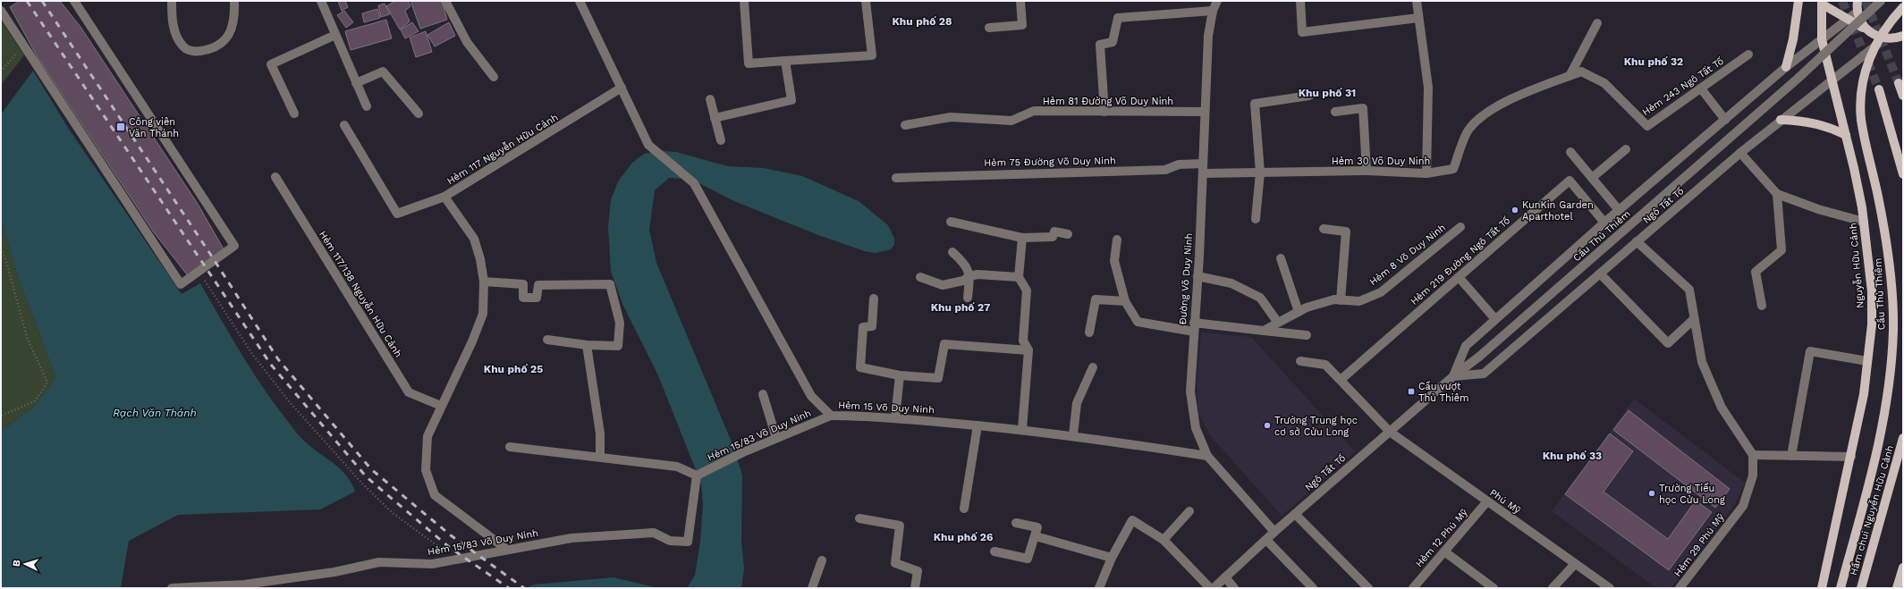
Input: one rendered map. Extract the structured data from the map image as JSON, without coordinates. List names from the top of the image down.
{
  "streets": {
    "main road": ["Cầu Thủ Thiêm", "Nguyễn Hữu Cảnh", "Hầm chui Nguyễn Hữu Cảnh"],
    "street": [
      "Hẻm 243 Ngô Tất Tố",
      "Hẻm 81 Đường Võ Duy Ninh",
      "Hẻm 117 Nguyễn Hữu Cảnh",
      "Hẻm 30 Võ Duy Ninh",
      "Hẻm 75 Đường Võ Duy Ninh",
      "Ngô Tất Tố",
      "Hẻm 8 Võ Duy Ninh",
      "Hẻm 219 Đường Ngô Tất Tố",
      "Đường Võ Duy Ninh",
      "Hẻm 117/138 Nguyễn Hữu Cảnh",
      "Hẻm 15 Võ Duy Ninh",
      "Hẻm 15/83 Võ Duy Ninh",
      "Phú Mỹ",
      "Hẻm 12 Phú Mỹ",
      "Hẻm 29 Phú Mỹ"
    ]
  },
  "crossings": [
    ["Hẻm 243 Ngô Tất Tố", "Hẻm 30 Võ Duy Ninh"],
    ["Hẻm 81 Đường Võ Duy Ninh", "Đường Võ Duy Ninh"],
    ["Hẻm 117 Nguyễn Hữu Cảnh", "Hẻm 117/138 Nguyễn Hữu Cảnh"],
    ["Hẻm 117 Nguyễn Hữu Cảnh", "Hẻm 15 Võ Duy Ninh"],
    ["Hẻm 117 Nguyễn Hữu Cảnh", "Hẻm 15/83 Võ Duy Ninh"],
    ["Hẻm 30 Võ Duy Ninh", "Đường Võ Duy Ninh"],
    ["Hẻm 75 Đường Võ Duy Ninh", "Đường Võ Duy Ninh"],
    ["Ngô Tất Tố", "Cầu Thủ Thiêm"],
    ["Ngô Tất Tố", "Hẻm 219 Đường Ngô Tất Tố"],
    ["Ngô Tất Tố", "Nguyễn Hữu Cảnh"],
    ["Ngô Tất Tố", "Đường Võ Duy Ninh"],
    ["Ngô Tất Tố", "Phú Mỹ"],
    ["Hẻm 219 Đường Ngô Tất Tố", "Phú Mỹ"],
    ["Đường Võ Duy Ninh", "Hẻm 15 Võ Duy Ninh"],
    ["Hẻm 15 Võ Duy Ninh", "Hẻm 15/83 Võ Duy Ninh"],
    ["Phú Mỹ", "Hẻm 12 Phú Mỹ"]
  ],
  "districts": [
    "Khu phố 28",
    "Khu phố 32",
    "Khu phố 31",
    "Khu phố 27",
    "Khu phố 25",
    "Khu phố 33",
    "Khu phố 26"
  ],
  "water": ["Rạch Văn Thánh"],
  "places": {
    "transit": ["Công viên Văn Thánh", "Cầu vượt Thủ Thiêm"],
    "other": ["KunKin Garden Aparthotel", "Trường Trung học cơ sở Cửu Long", "Trường Tiểu học Cửu Long"]
  },
  "north": "left"
}
